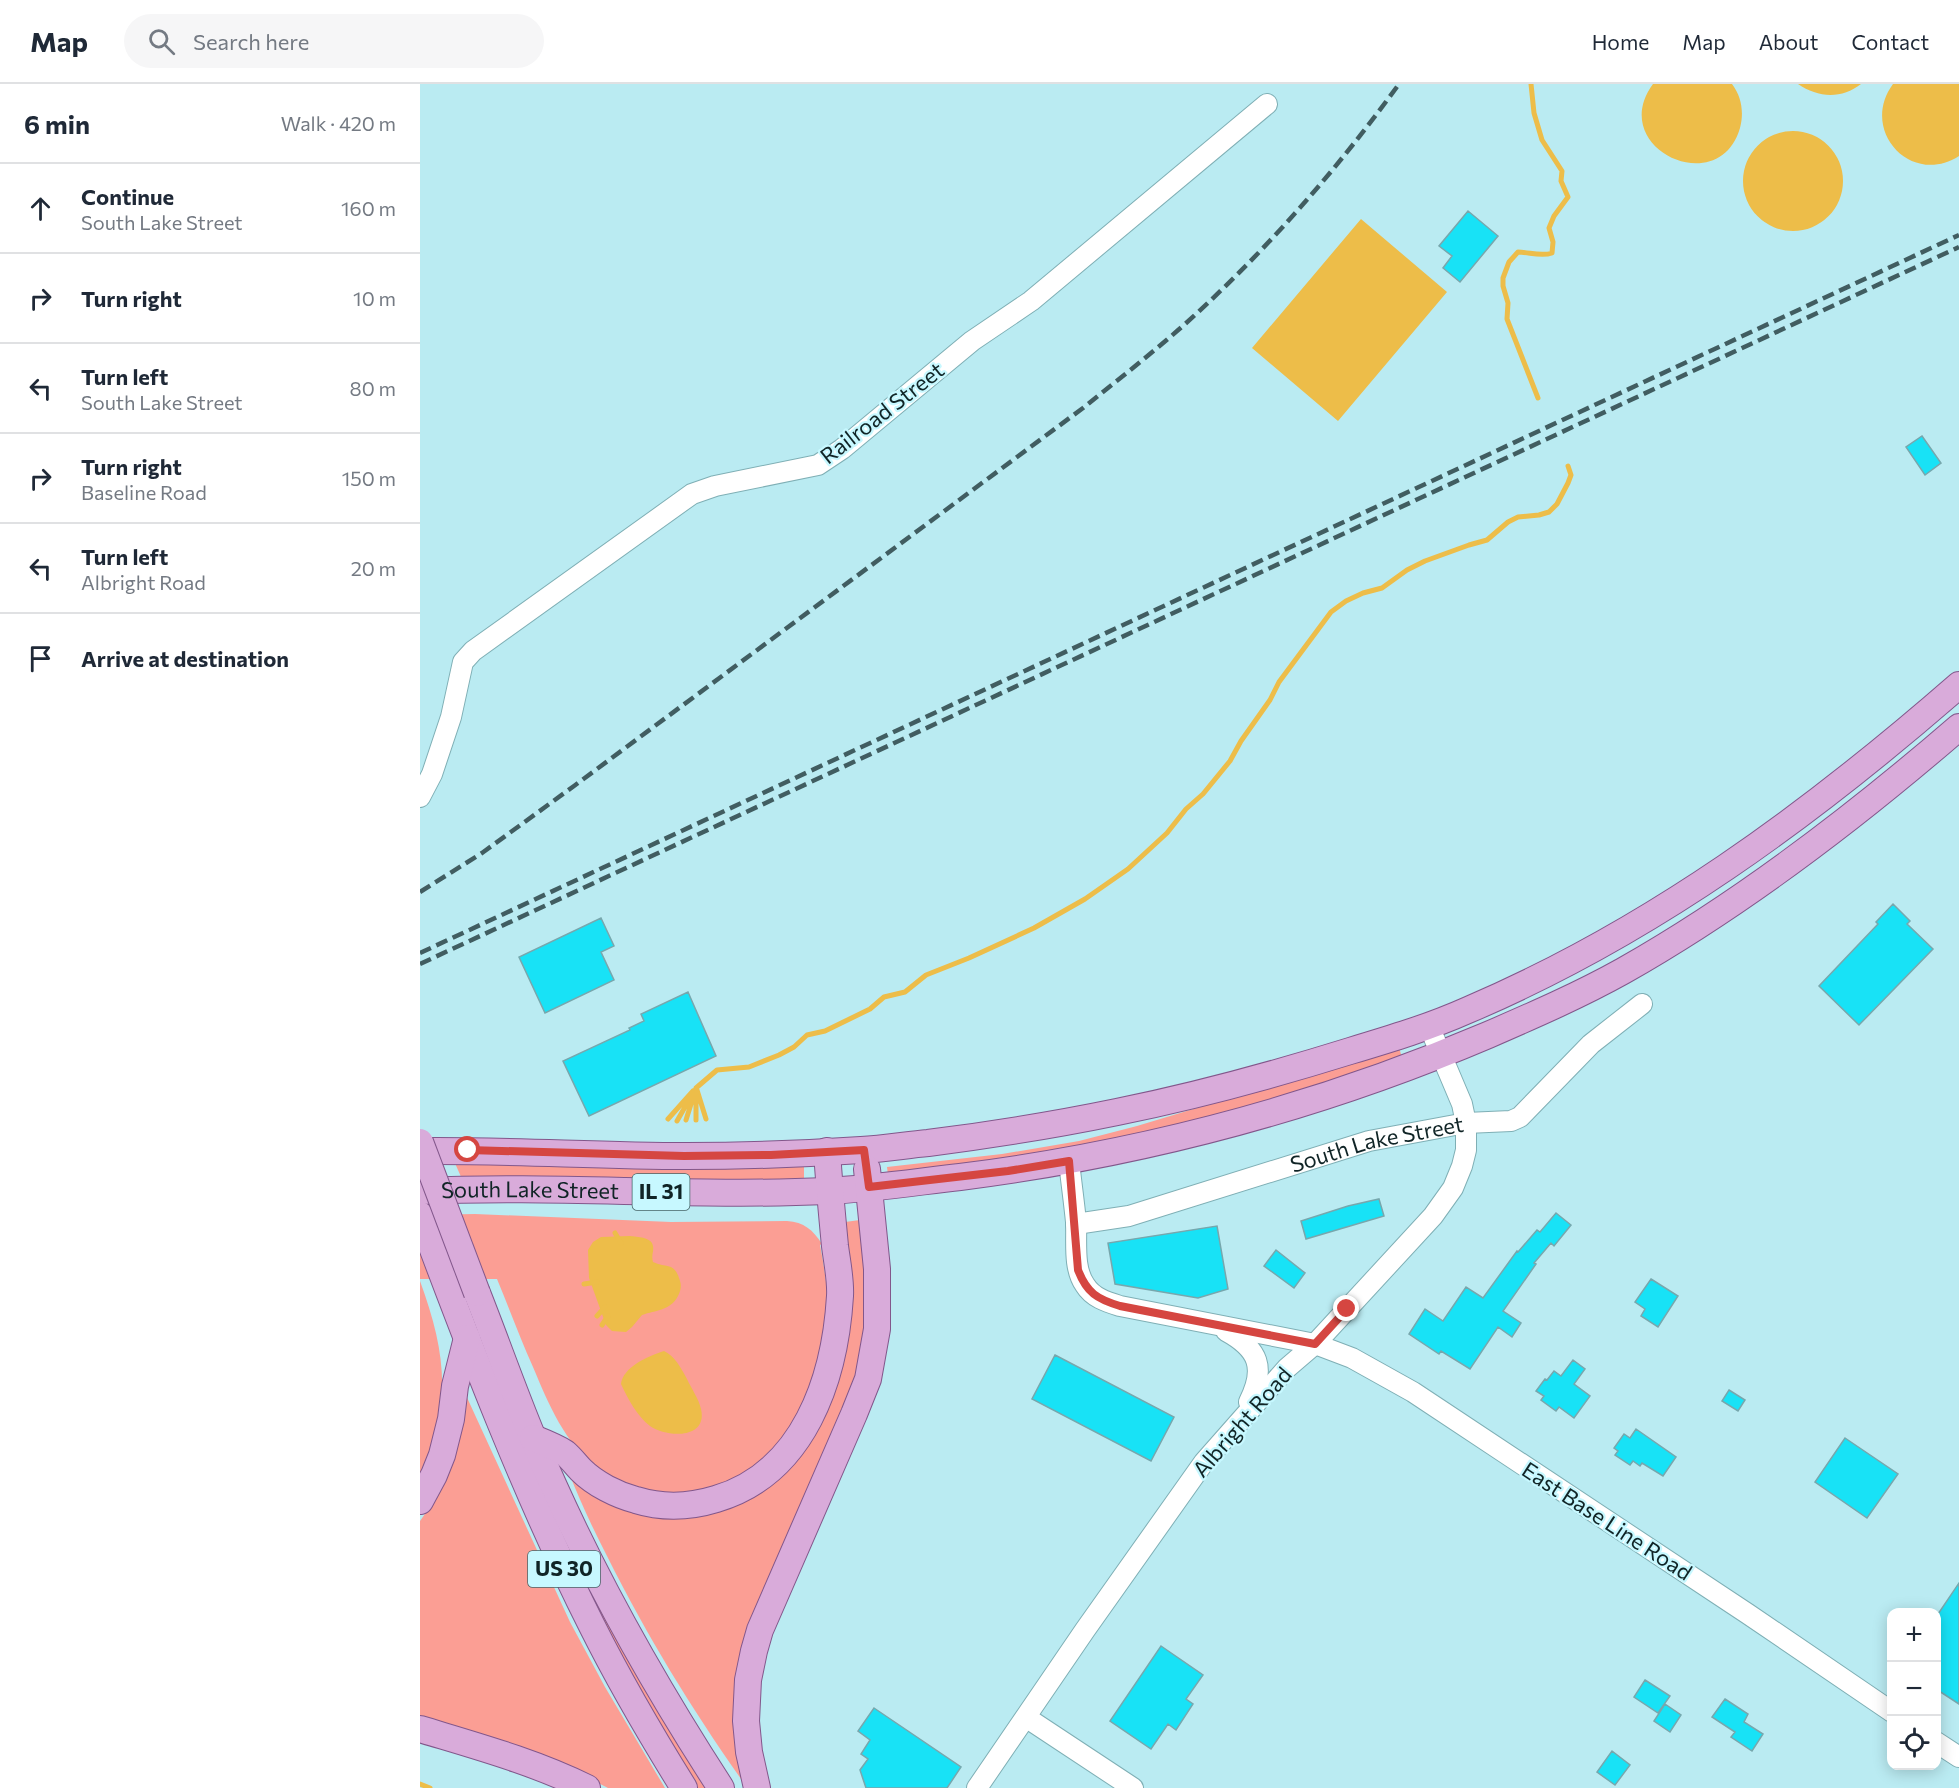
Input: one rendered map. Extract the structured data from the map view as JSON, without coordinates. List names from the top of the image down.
{
  "streets": {
    "main road": ["South Lake Street", "IL 31", "US 30"],
    "street": ["Railroad Street", "Albright Road", "East Base Line Road"]
  },
  "crossings": [
    ["South Lake Street", "IL 31"],
    ["South Lake Street", "Albright Road"],
    ["South Lake Street", "East Base Line Road"],
    ["IL 31", "Albright Road"],
    ["IL 31", "East Base Line Road"],
    ["Albright Road", "East Base Line Road"]
  ],
  "page": {
    "header": "Map",
    "search": "Search here",
    "nav": [
      "Home",
      "Map",
      "About",
      "Contact"
    ],
    "heading": ["6 min", "Walk · 420 m"],
    "list": [
      ["Continue", "South Lake Street", "160 m"],
      ["Turn right", "10 m"],
      ["Turn left", "South Lake Street", "80 m"],
      ["Turn right", "Baseline Road", "150 m"],
      ["Turn left", "Albright Road", "20 m"],
      "Arrive at destination"
    ],
    "map_buttons": ["+", "−"]
  }
}
